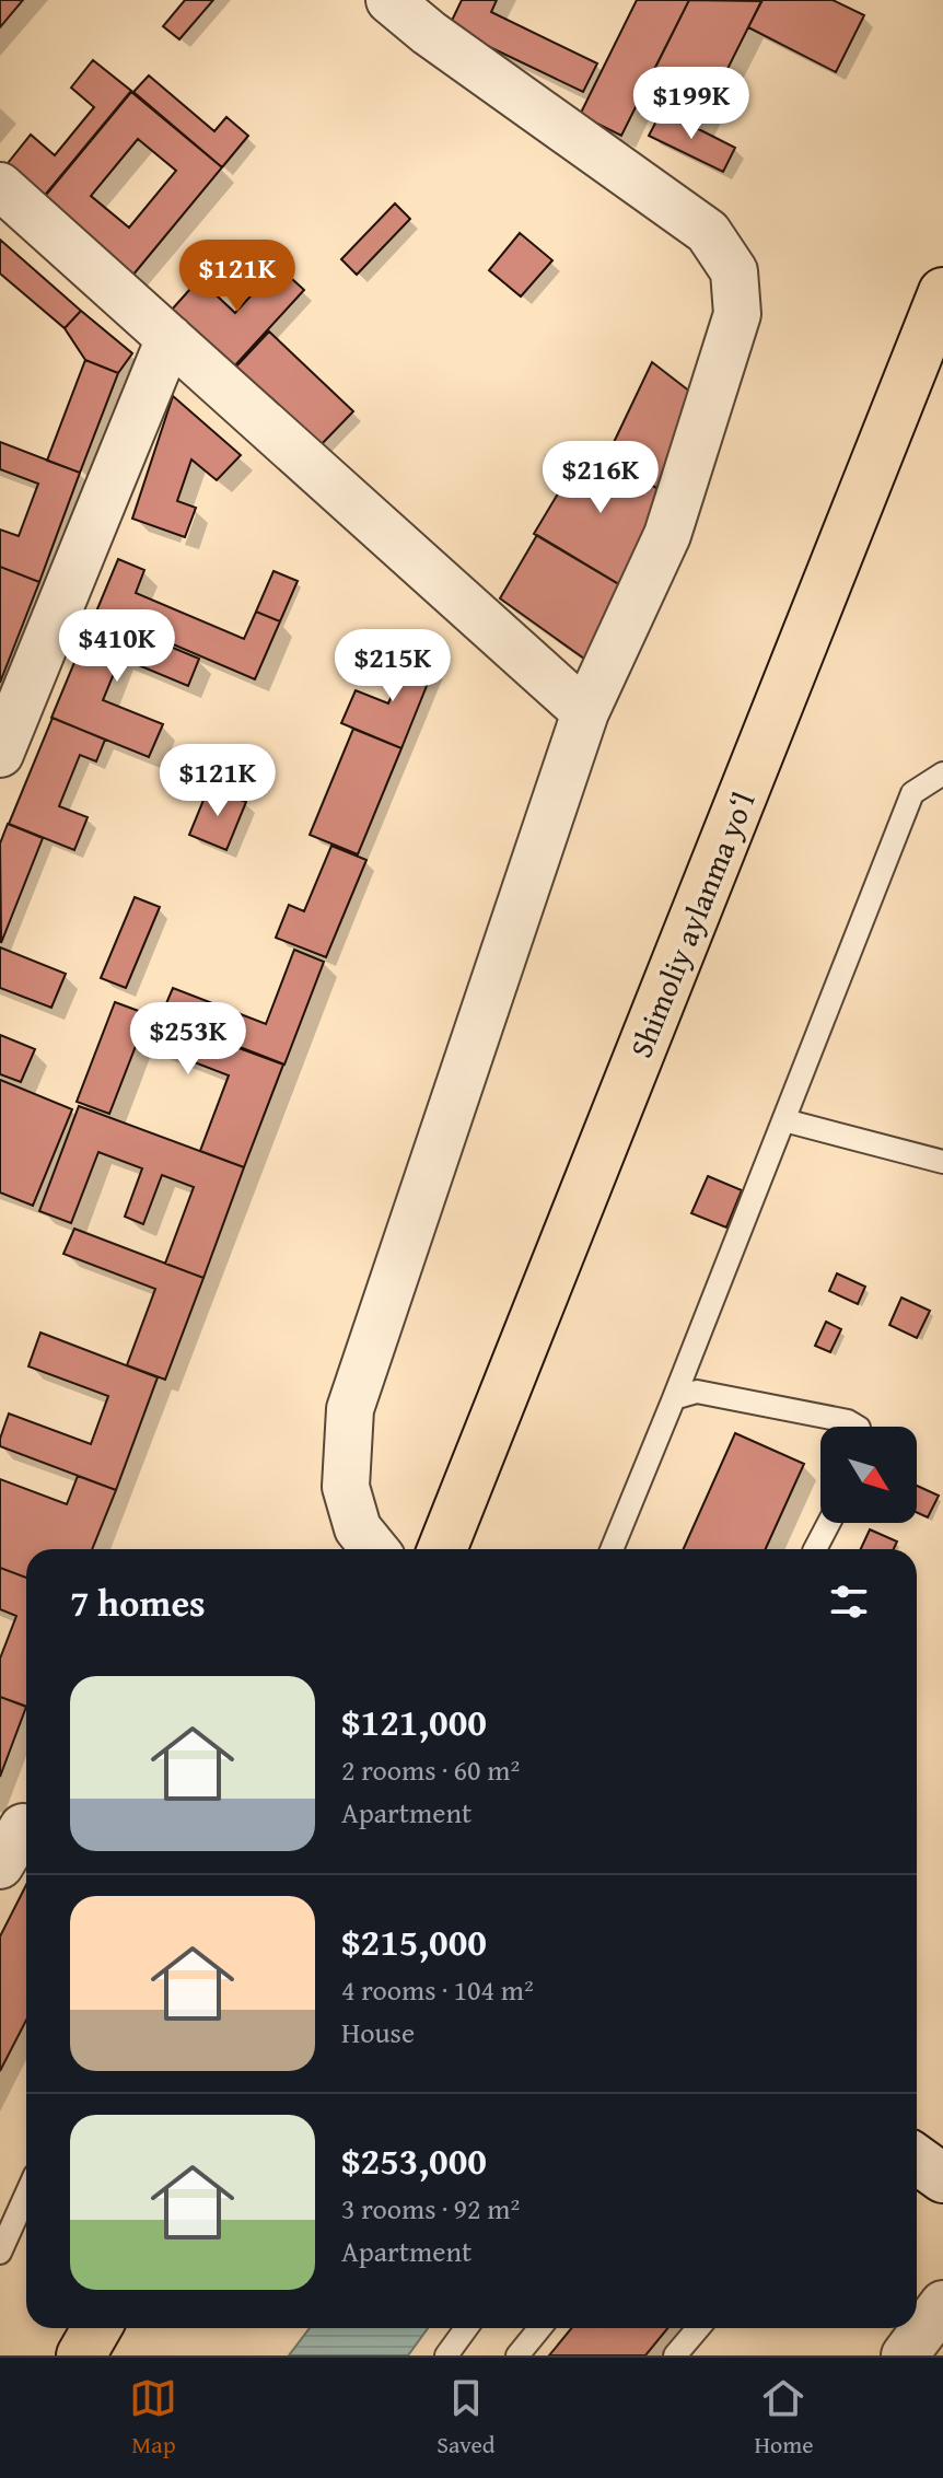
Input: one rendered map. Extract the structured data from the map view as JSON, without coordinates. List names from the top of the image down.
{
  "streets": {
    "main road": ["Shimoliy aylanma yoʻl"]
  },
  "north": "bottom right",
  "page": {
    "price": [
      "$199K",
      "$121K",
      "$216K",
      "$410K",
      "$215K",
      "$121K",
      "$253K"
    ],
    "heading": "7 homes",
    "list": [
      {
        "name": "$121,000",
        "note": "2 rooms · 60 m² · Apartment"
      },
      {
        "name": "$215,000",
        "note": "4 rooms · 104 m² · House"
      },
      {
        "name": "$253,000",
        "note": "3 rooms · 92 m² · Apartment"
      }
    ],
    "tabs": ["Map", "Saved", "Home"]
  }
}
